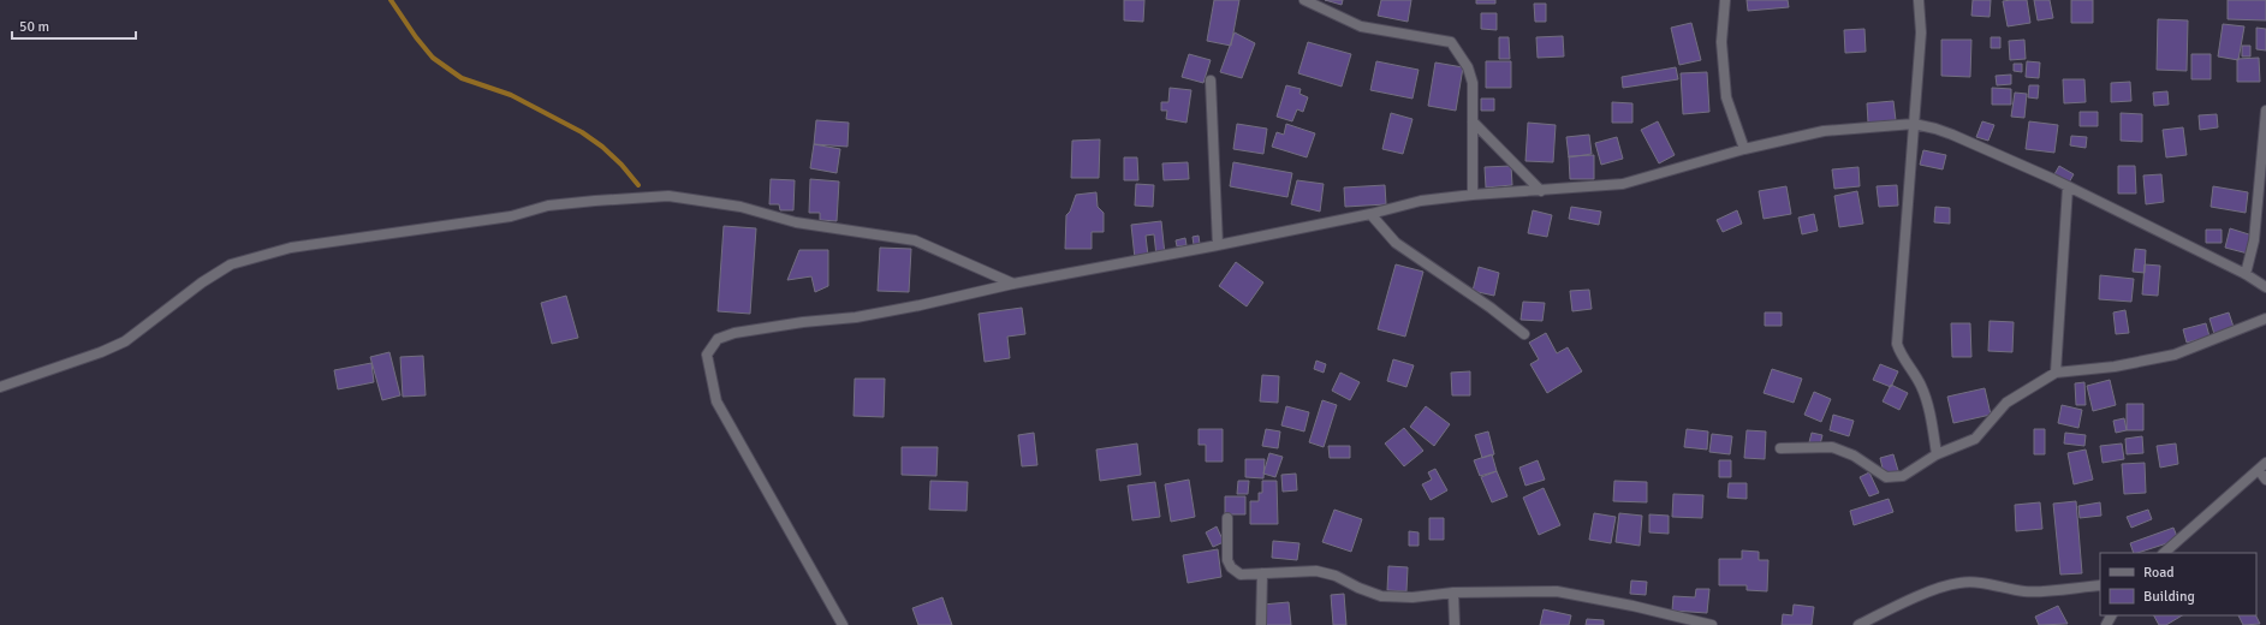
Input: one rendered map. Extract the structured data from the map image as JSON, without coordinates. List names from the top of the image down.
{
  "legend": ["Road", "Building"],
  "scale_bar": "50 m"
}
